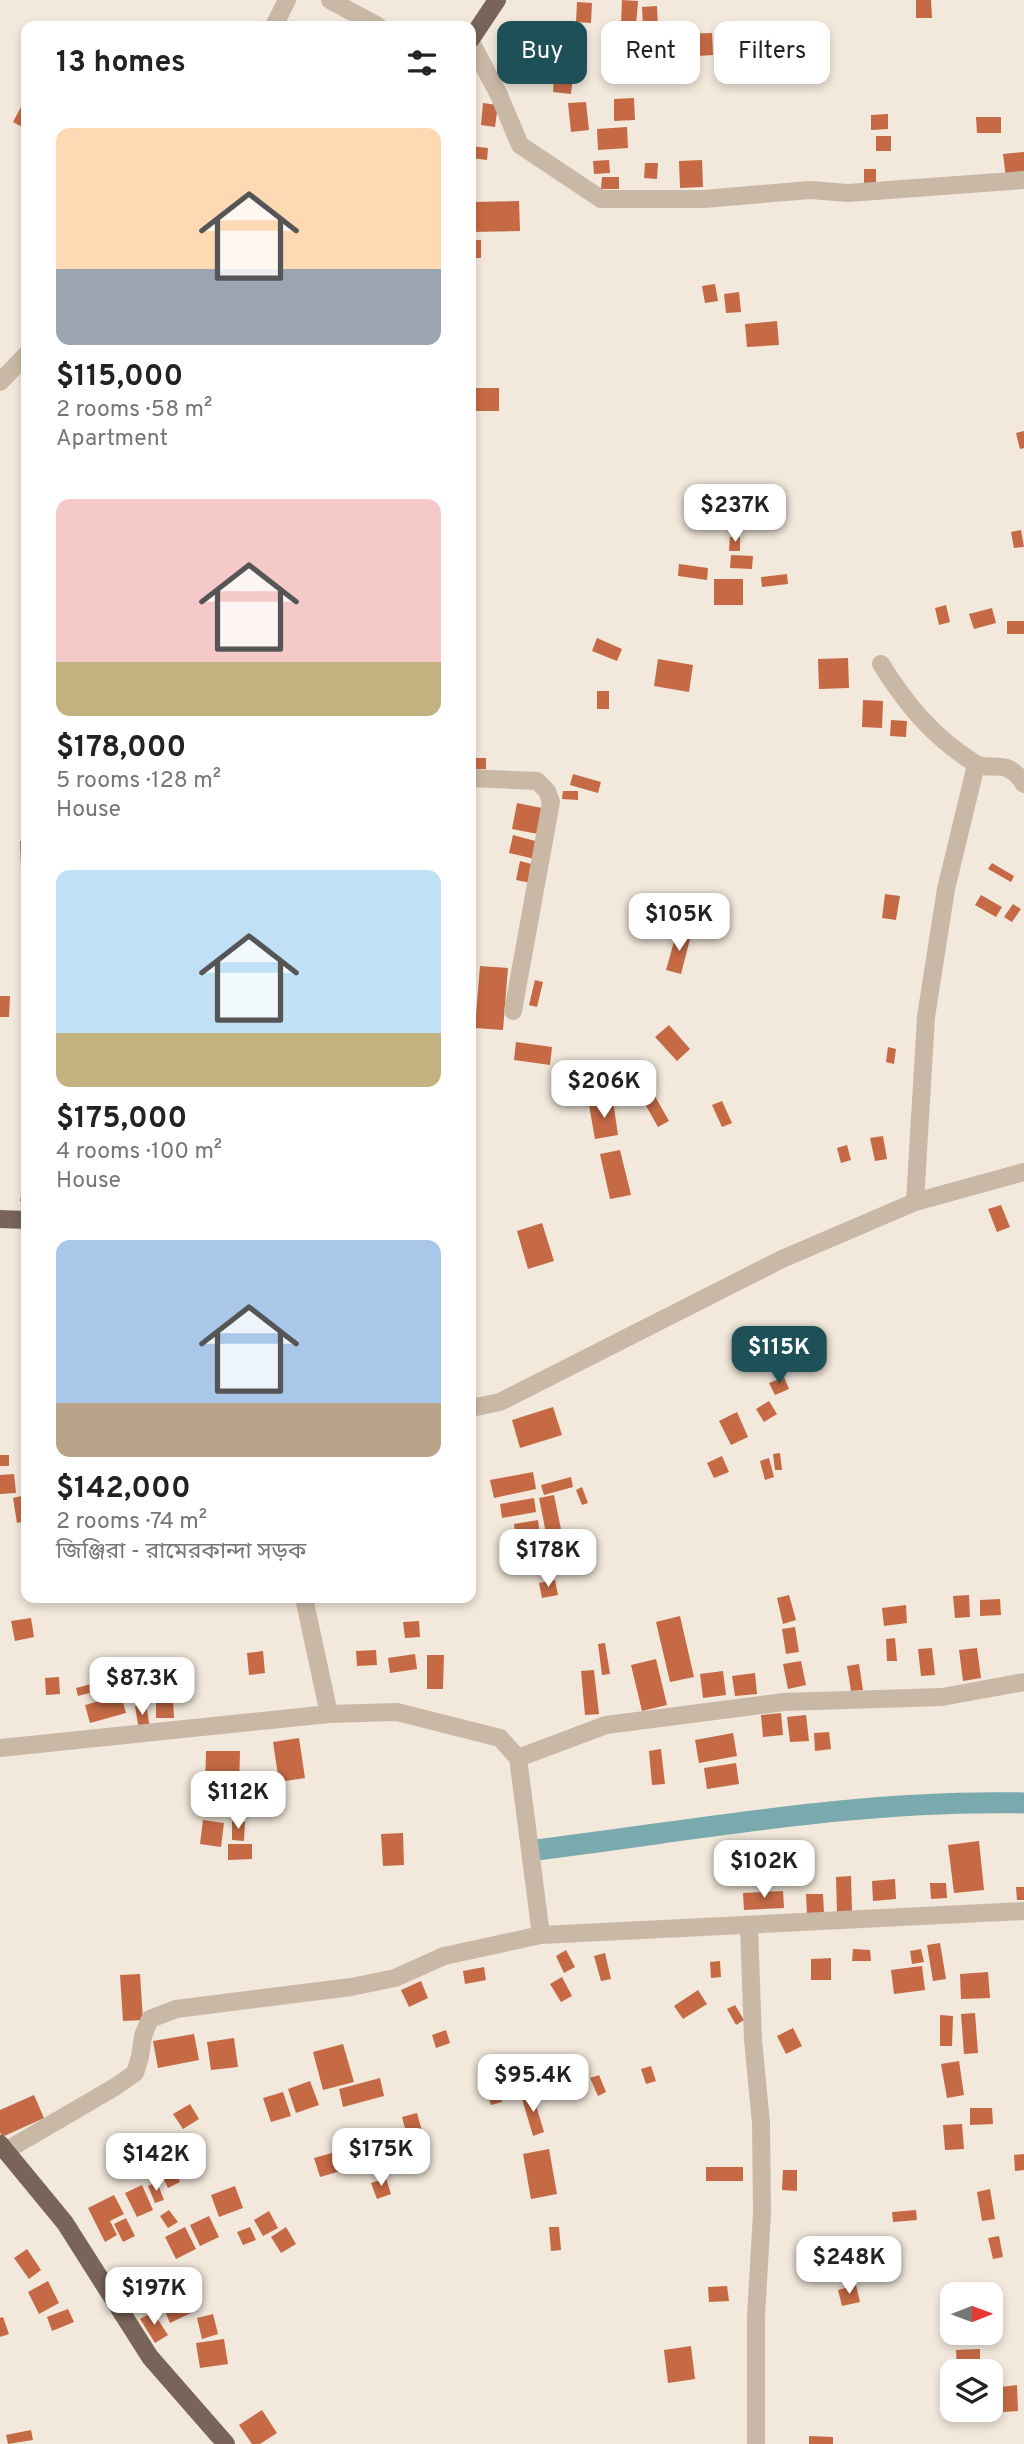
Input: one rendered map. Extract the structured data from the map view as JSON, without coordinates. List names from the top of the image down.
{
  "north": "right",
  "page": {
    "chip": ["Buy", "Rent", "Filters"],
    "heading": "13 homes",
    "list": [
      {
        "name": "$115,000",
        "note": "2 rooms · 58 m² · Apartment"
      },
      {
        "name": "$178,000",
        "note": "5 rooms · 128 m² · House"
      },
      {
        "name": "$175,000",
        "note": "4 rooms · 100 m² · House"
      },
      {
        "name": "$142,000",
        "note": "2 rooms · 74 m² · জিঞ্জিরা - রামেরকান্দা সড়ক"
      }
    ],
    "price": [
      "$237K",
      "$105K",
      "$206K",
      "$115K",
      "$178K",
      "$87.3K",
      "$112K",
      "$102K",
      "$95.4K",
      "$175K",
      "$142K",
      "$248K",
      "$197K"
    ]
  }
}
